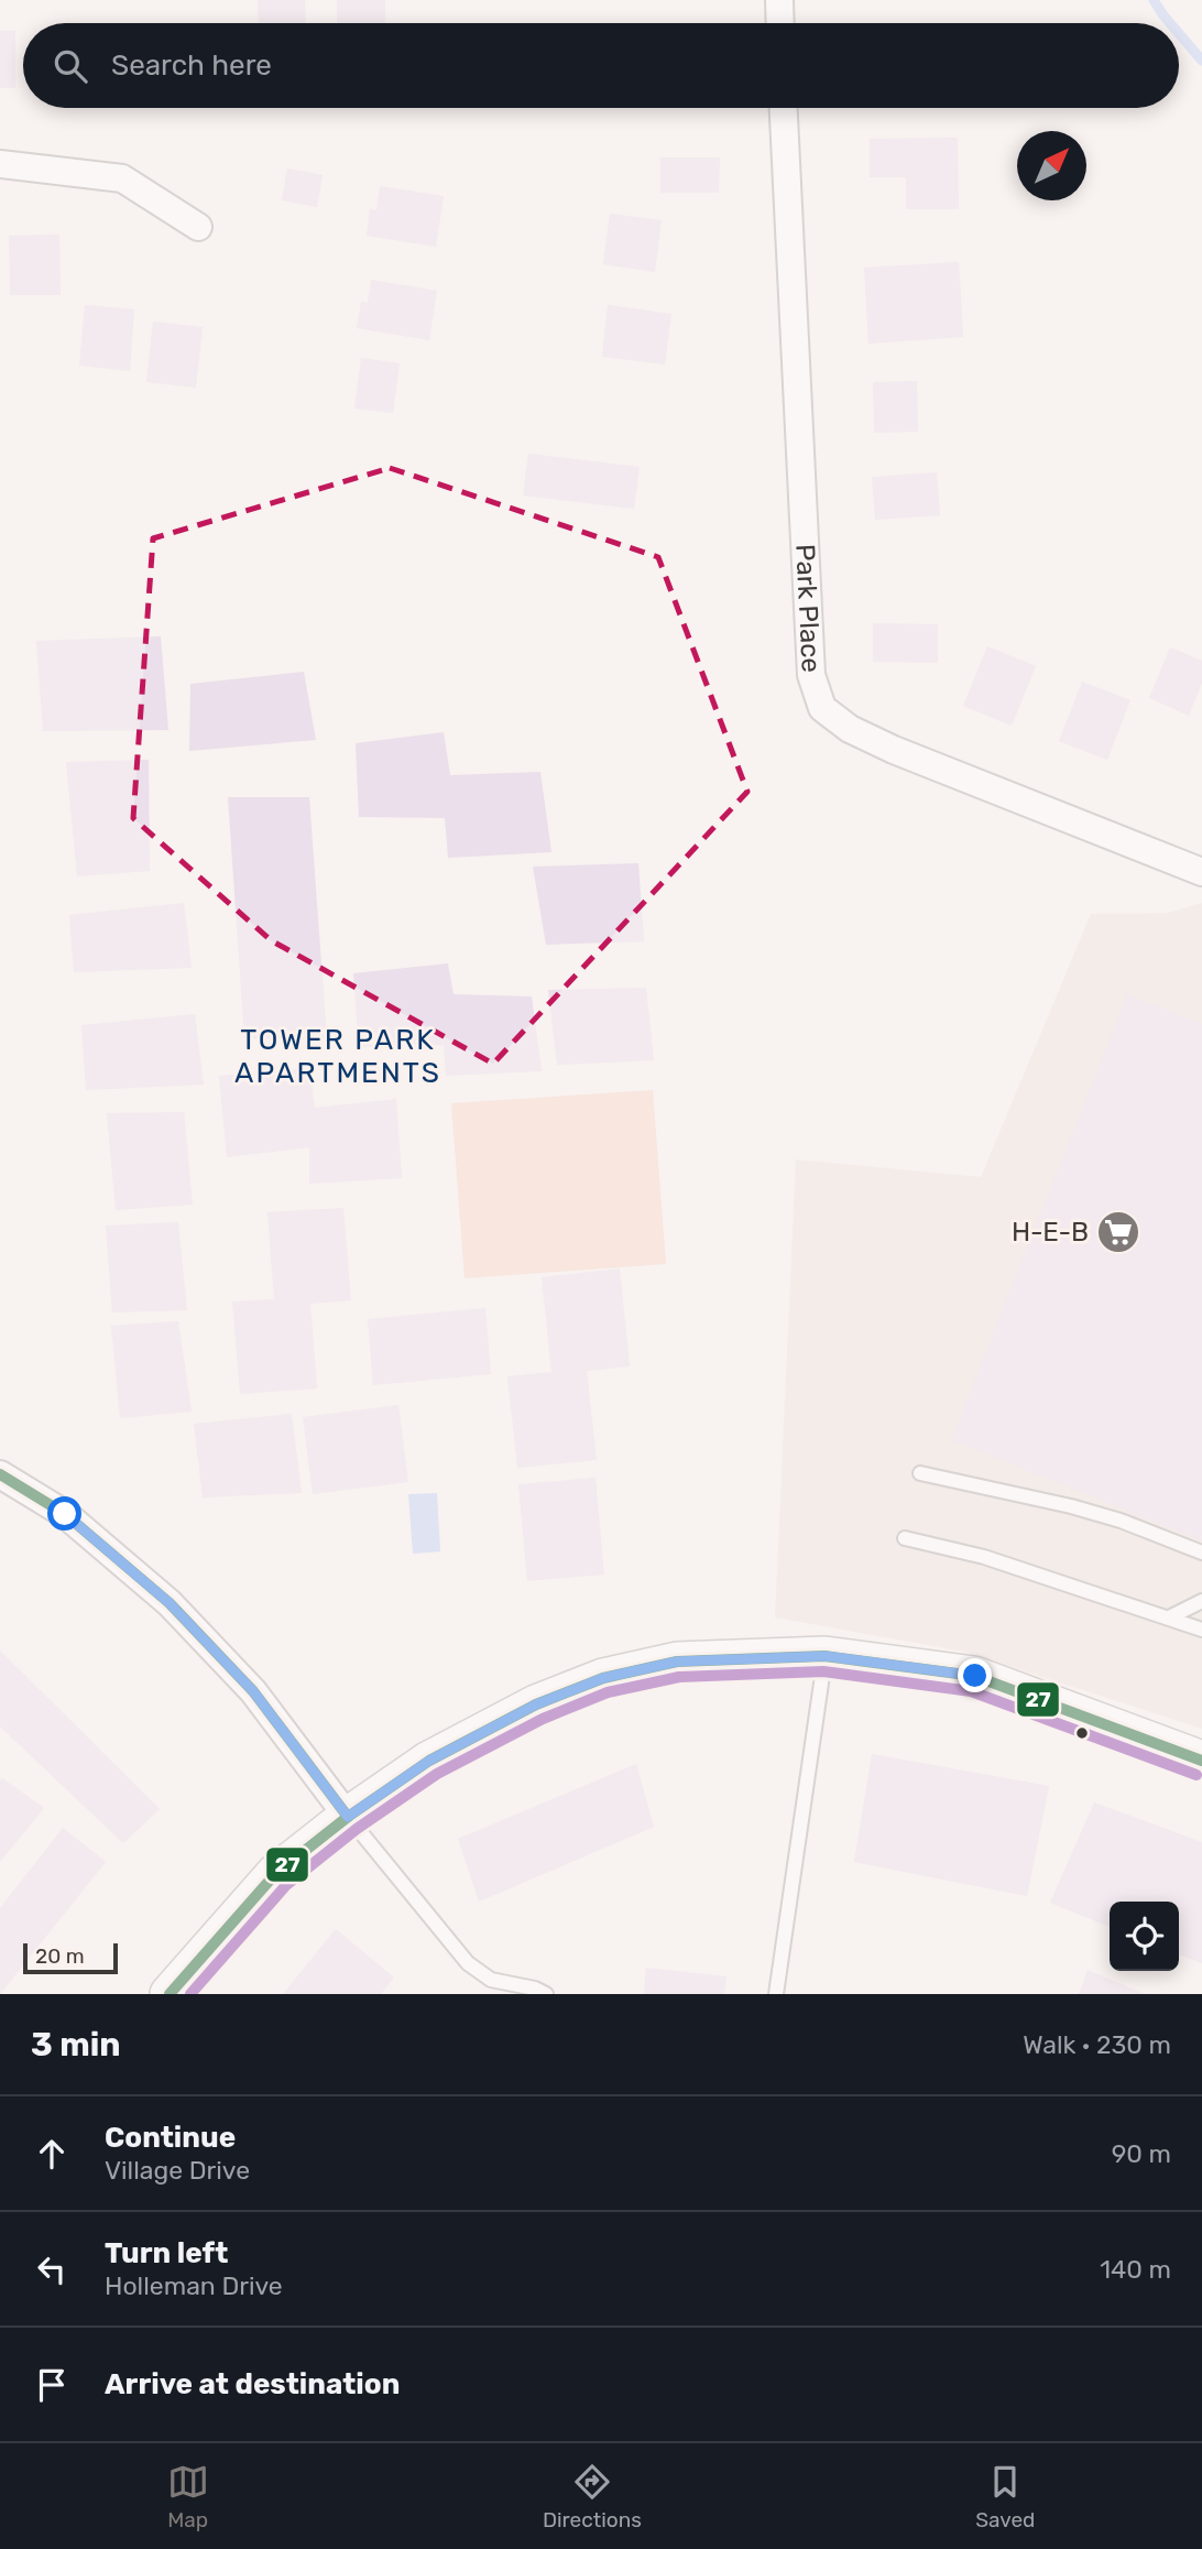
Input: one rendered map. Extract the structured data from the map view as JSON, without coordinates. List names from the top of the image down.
{
  "streets": {
    "street": ["Park Place"]
  },
  "districts": ["TOWER PARK APARTMENTS"],
  "places": {
    "supermarket": ["H-E-B"]
  },
  "lines": ["transit line 27"],
  "scale_bar": "20 m",
  "north": "top right",
  "page": {
    "search": "Search here",
    "scale": "20 m",
    "heading": ["3 min", "Walk · 230 m"],
    "list": [
      ["Continue", "Village Drive", "90 m"],
      ["Turn left", "Holleman Drive", "140 m"],
      "Arrive at destination"
    ],
    "nav": ["Map", "Directions", "Saved"]
  }
}
